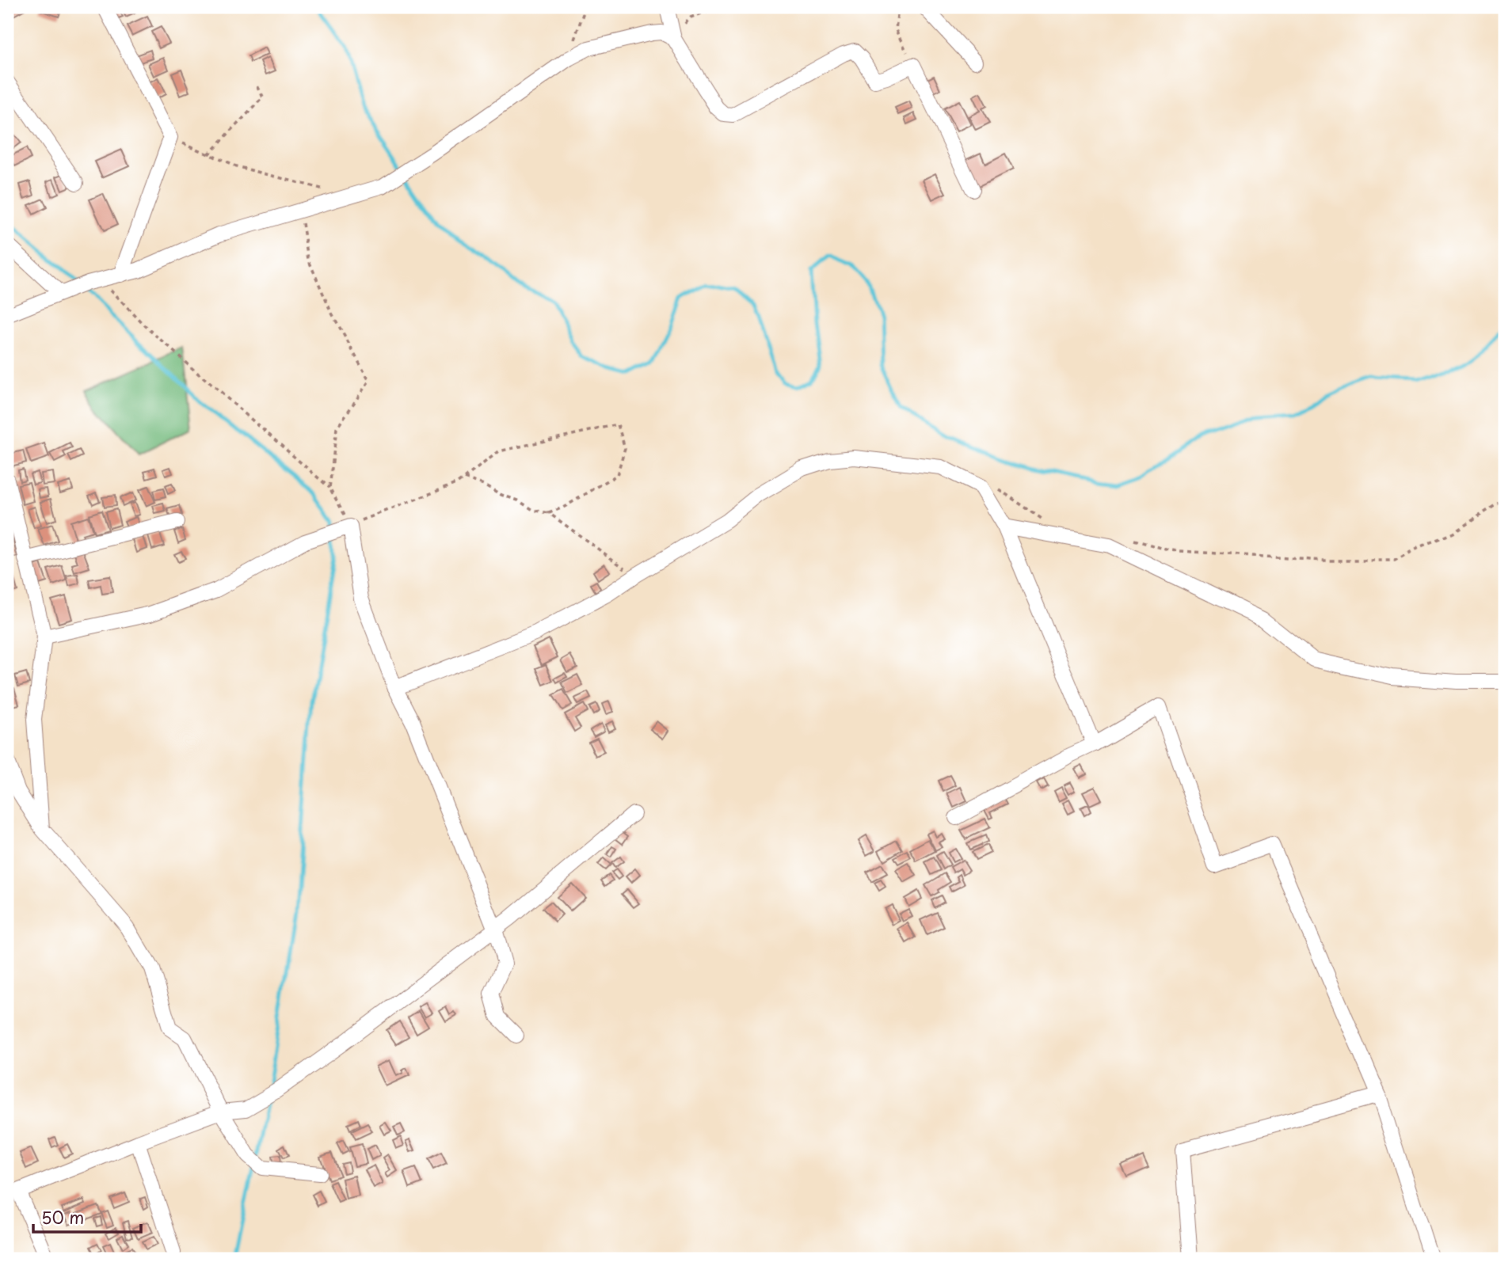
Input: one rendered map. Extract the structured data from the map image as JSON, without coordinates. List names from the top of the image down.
{
  "scale_bar": "50 m"
}
